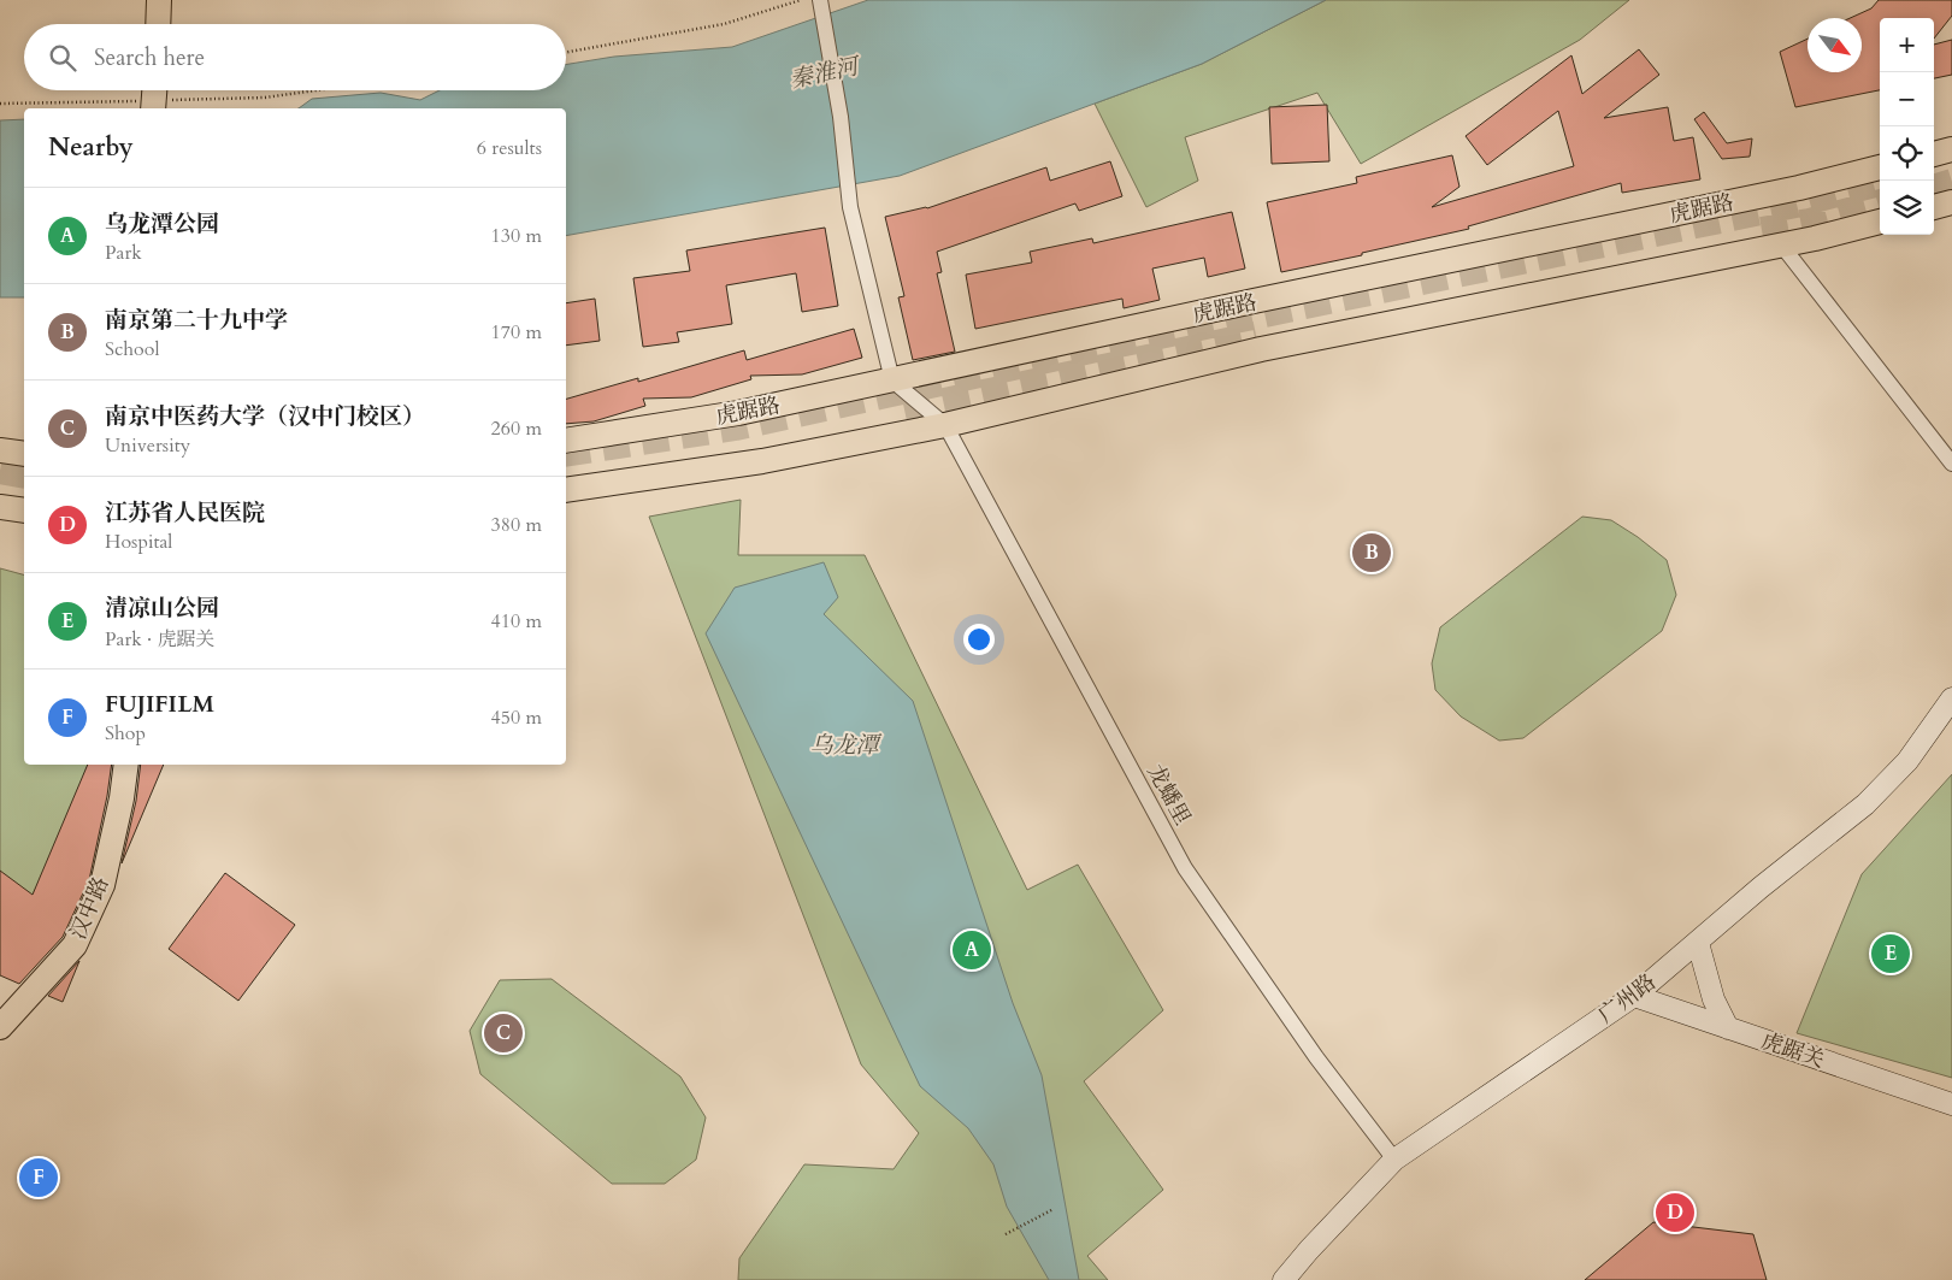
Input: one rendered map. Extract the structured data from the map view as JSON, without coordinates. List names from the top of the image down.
{
  "streets": {
    "main road": [
      "虎踞路",
      "汉中路",
      "广州路",
      "虎踞关"
    ],
    "street": ["龙蟠里"]
  },
  "crossings": [
    ["龙蟠里", "广州路"],
    ["广州路", "虎踞关"]
  ],
  "water": ["秦淮河", "乌龙潭"],
  "north": "bottom right",
  "page": {
    "map_buttons": ["+", "−"],
    "search": "Search here",
    "heading": ["Nearby", "6 results"],
    "list": [
      {
        "mark": "A",
        "name": "乌龙潭公园",
        "note": "Park",
        "value": "130 m"
      },
      {
        "mark": "B",
        "name": "南京第二十九中学",
        "note": "School",
        "value": "170 m"
      },
      {
        "mark": "C",
        "name": "南京中医药大学（汉中门校区）",
        "note": "University",
        "value": "260 m"
      },
      {
        "mark": "D",
        "name": "江苏省人民医院",
        "note": "Hospital",
        "value": "380 m"
      },
      {
        "mark": "E",
        "name": "清凉山公园",
        "note": "Park · 虎踞关",
        "value": "410 m"
      },
      {
        "mark": "F",
        "name": "FUJIFILM",
        "note": "Shop",
        "value": "450 m"
      }
    ],
    "pins": [
      "B",
      "A",
      "E",
      "C",
      "F",
      "D"
    ]
  }
}
